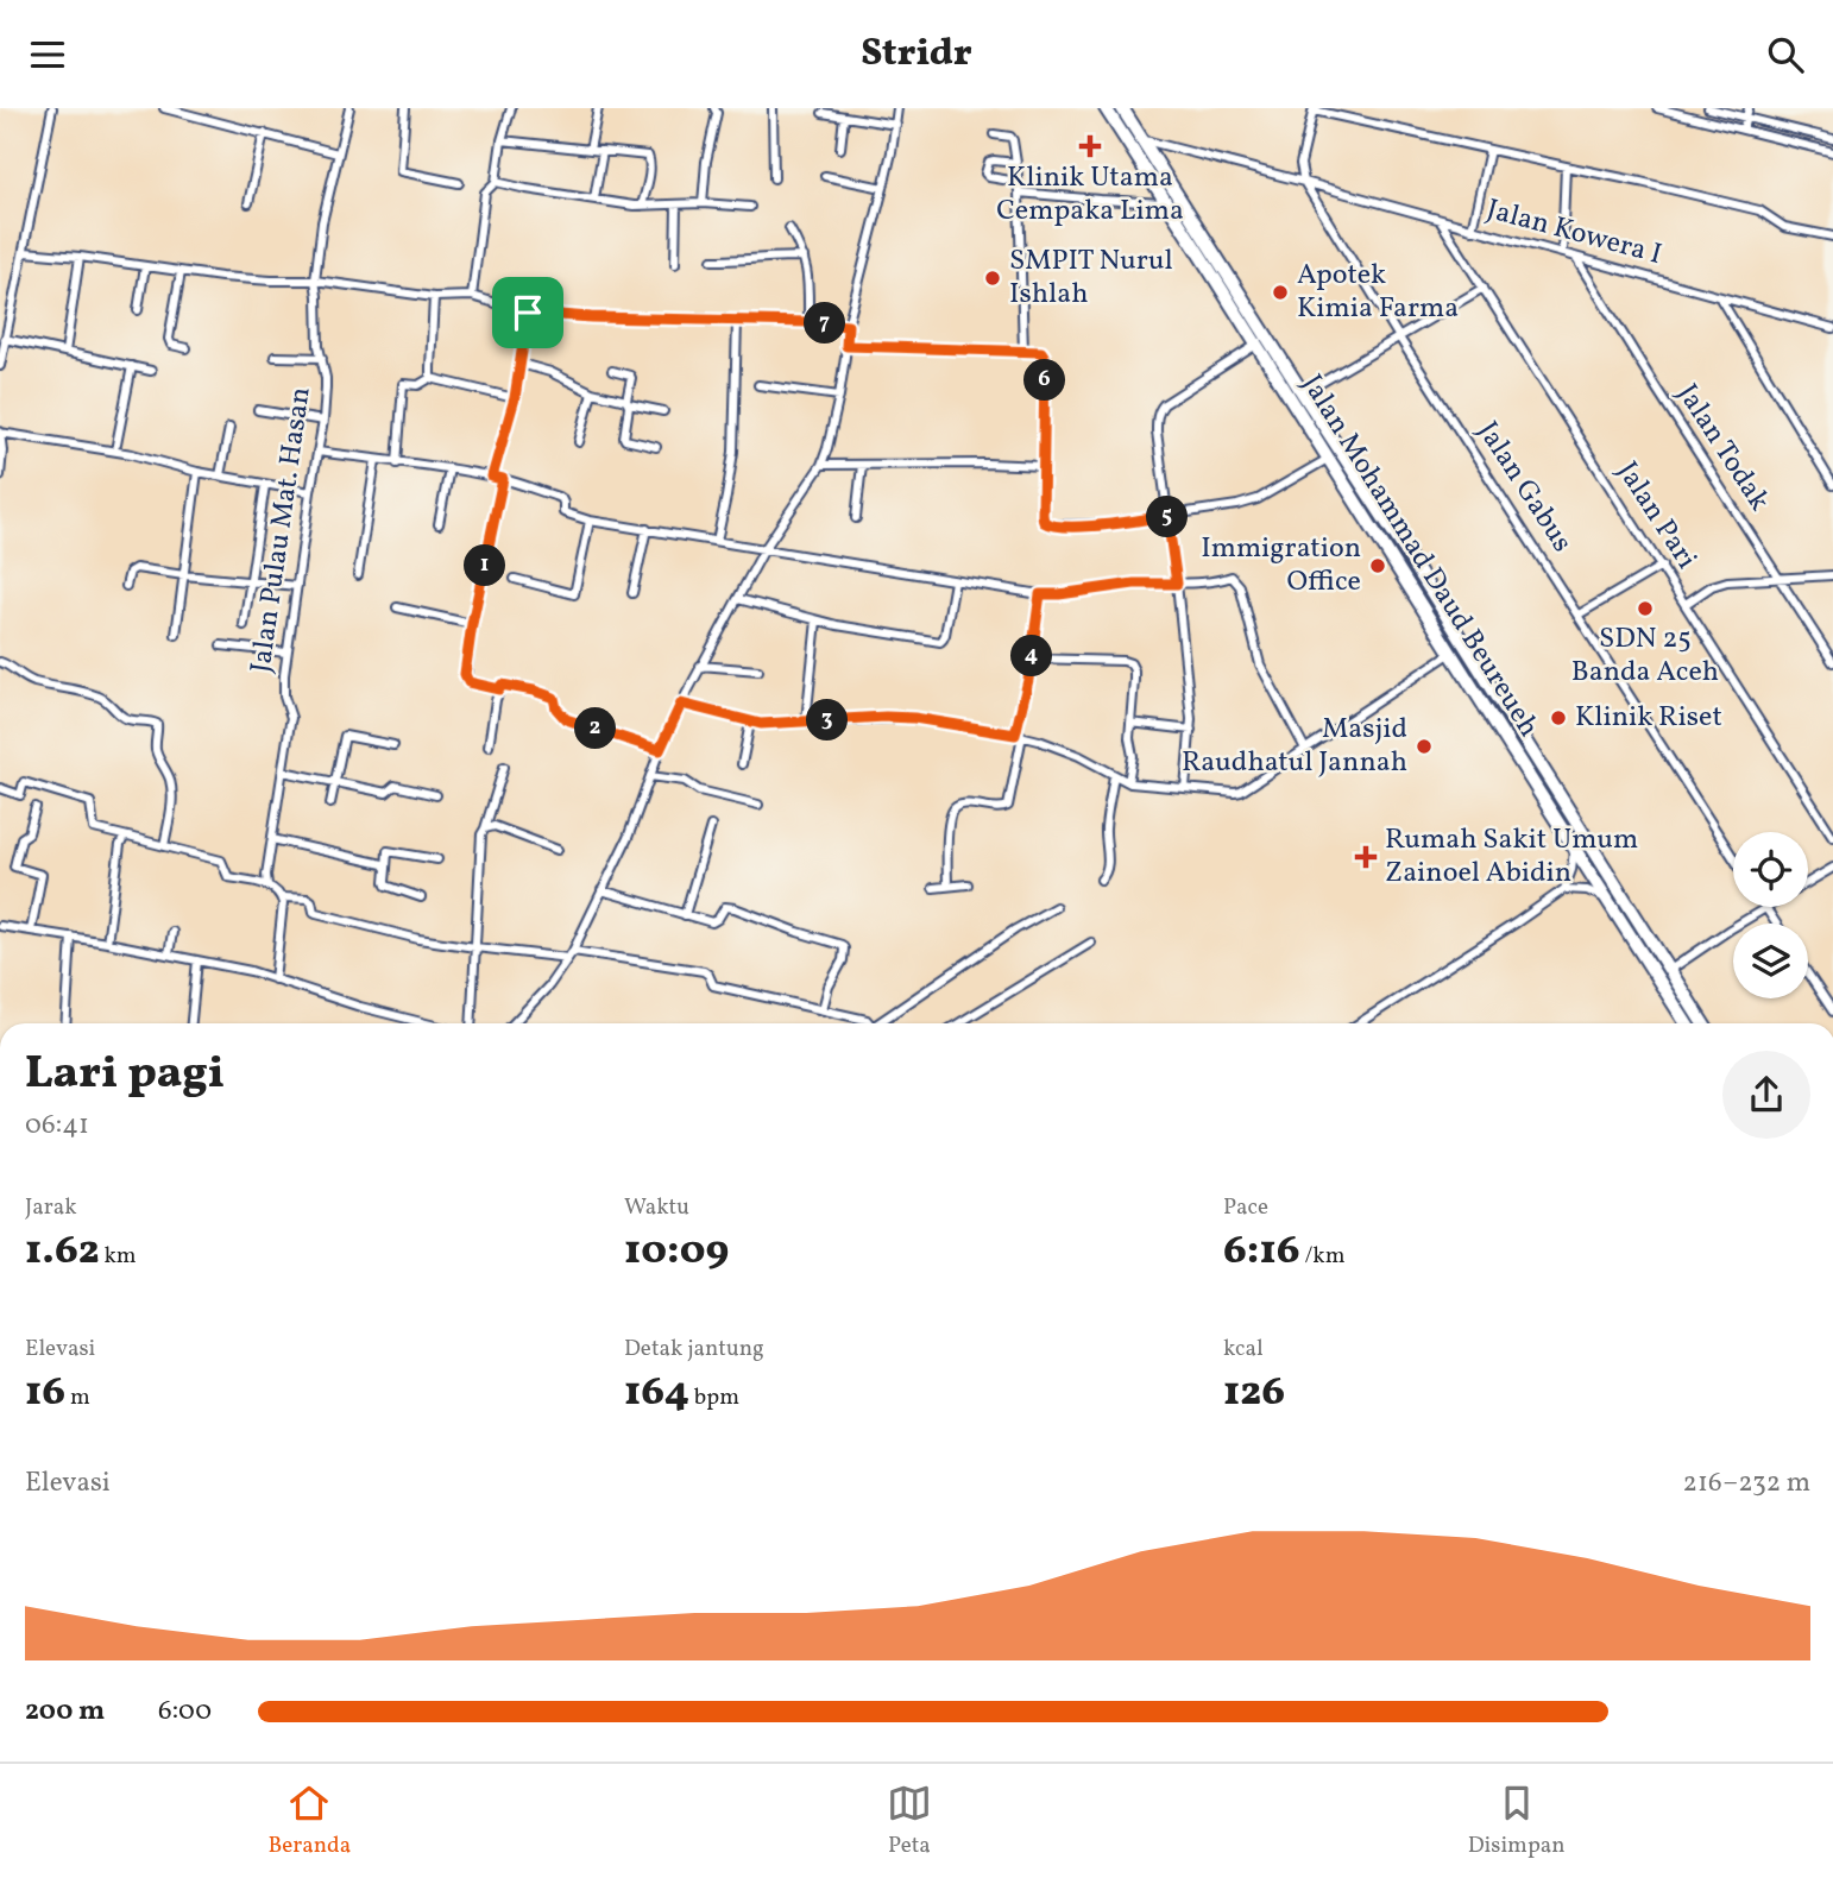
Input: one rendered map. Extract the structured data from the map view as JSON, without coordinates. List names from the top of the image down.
{
  "streets": {
    "highway": ["Jalan Mohammad Daud Beureueh"],
    "street": [
      "Jalan Kowera I",
      "Jalan Todak",
      "Jalan Gabus",
      "Jalan Pari",
      "Jalan Pulau Mat. Hasan"
    ]
  },
  "crossings": [
    ["Jalan Kowera I", "Jalan Todak"],
    ["Jalan Kowera I", "Jalan Gabus"],
    ["Jalan Kowera I", "Jalan Pari"],
    ["Jalan Kowera I", "Jalan Mohammad Daud Beureueh"]
  ],
  "places": {
    "health": ["Klinik Utama Cempaka Lima", "Rumah Sakit Umum Zainoel Abidin"],
    "other": [
      "SMPIT Nurul Ishlah",
      "Apotek Kimia Farma",
      "Immigration Office",
      "SDN 25 Banda Aceh",
      "Klinik Riset",
      "Masjid Raudhatul Jannah"
    ]
  },
  "page": {
    "header": "Stridr",
    "pins": [
      "7",
      "6",
      "5",
      "1",
      "4",
      "3",
      "2"
    ],
    "heading": ["Lari pagi", "06:41"],
    "stats": [
      ["Jarak", "1.62 km"],
      ["Waktu", "10:09"],
      ["Pace", "6:16 /km"],
      ["Elevasi", "16 m"],
      ["Detak jantung", "164 bpm"],
      ["kcal", "126"]
    ],
    "chart": ["Elevasi", "216–232 m"],
    "list": [
      {
        "name": "200 m",
        "note": "6:00"
      }
    ],
    "tabs": ["Beranda", "Peta", "Disimpan"]
  }
}
